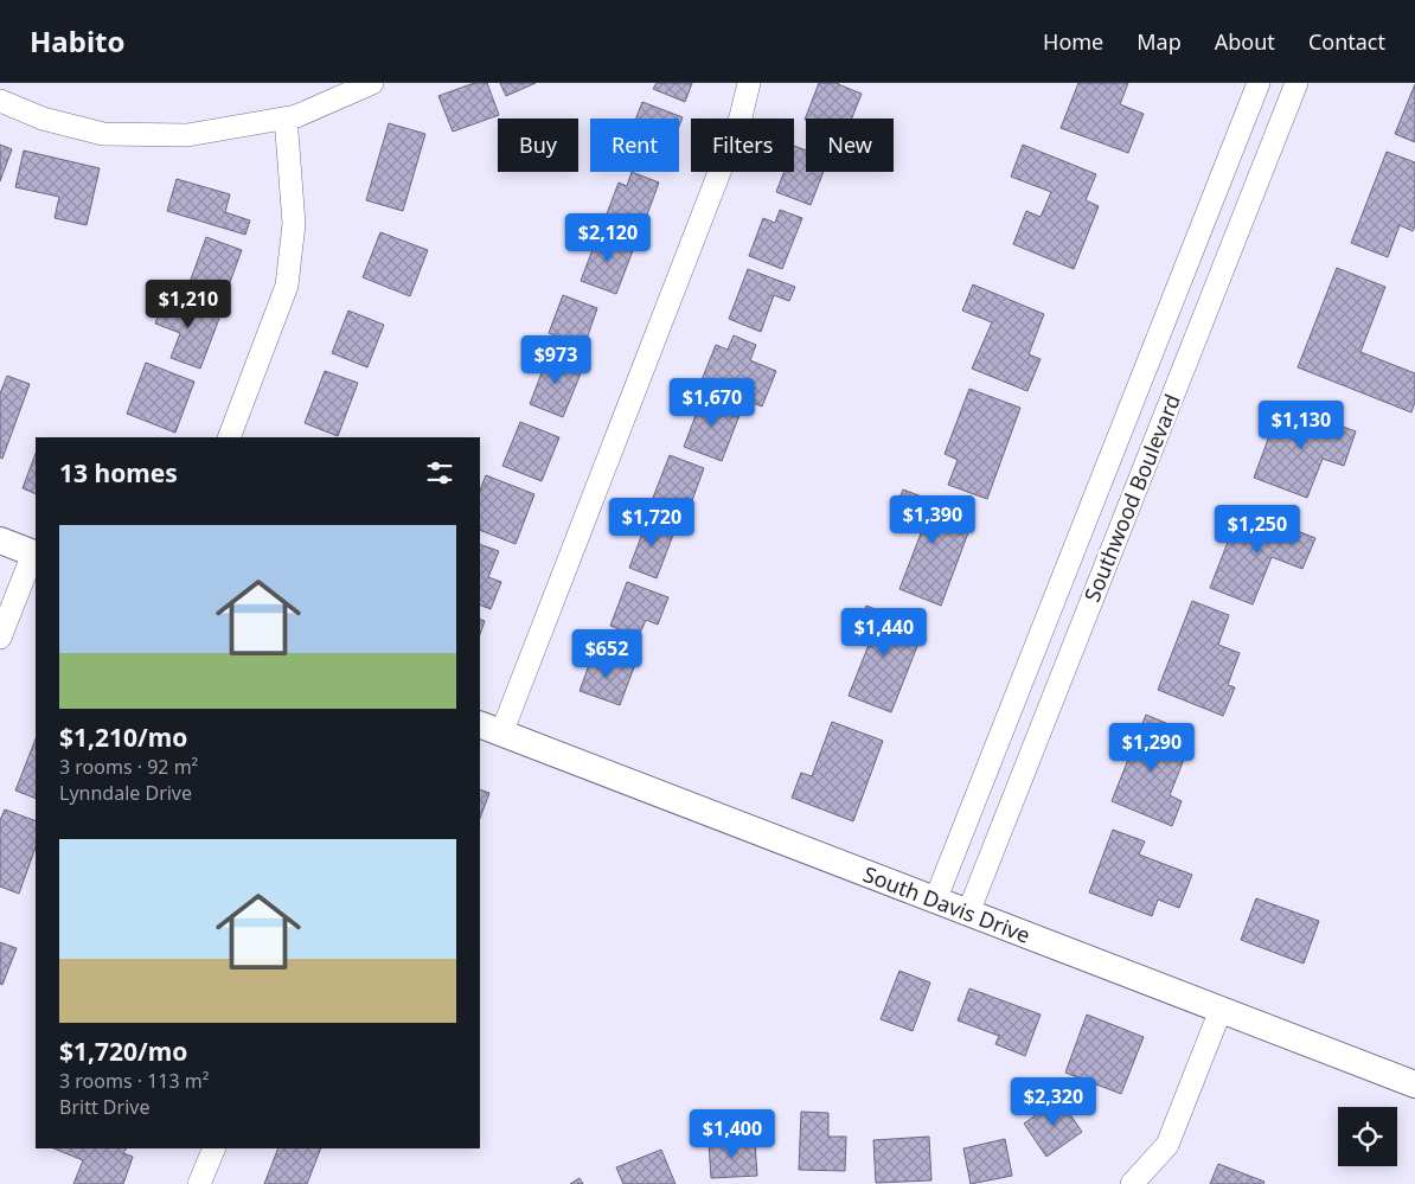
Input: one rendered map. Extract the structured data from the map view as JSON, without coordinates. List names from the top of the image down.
{
  "streets": {
    "street": ["Southwood Boulevard", "South Davis Drive"]
  },
  "crossings": [
    ["Southwood Boulevard", "South Davis Drive"]
  ],
  "page": {
    "header": "Habito",
    "nav": [
      "Home",
      "Map",
      "About",
      "Contact"
    ],
    "chip": [
      "Buy",
      "Rent",
      "Filters",
      "New"
    ],
    "price": [
      "$2,120",
      "$1,210",
      "$973",
      "$1,670",
      "$1,130",
      "$1,390",
      "$1,720",
      "$1,250",
      "$1,440",
      "$652",
      "$1,290",
      "$2,320",
      "$1,400"
    ],
    "heading": "13 homes",
    "list": [
      {
        "name": "$1,210/mo",
        "note": "3 rooms · 92 m² · Lynndale Drive"
      },
      {
        "name": "$1,720/mo",
        "note": "3 rooms · 113 m² · Britt Drive"
      }
    ]
  }
}
